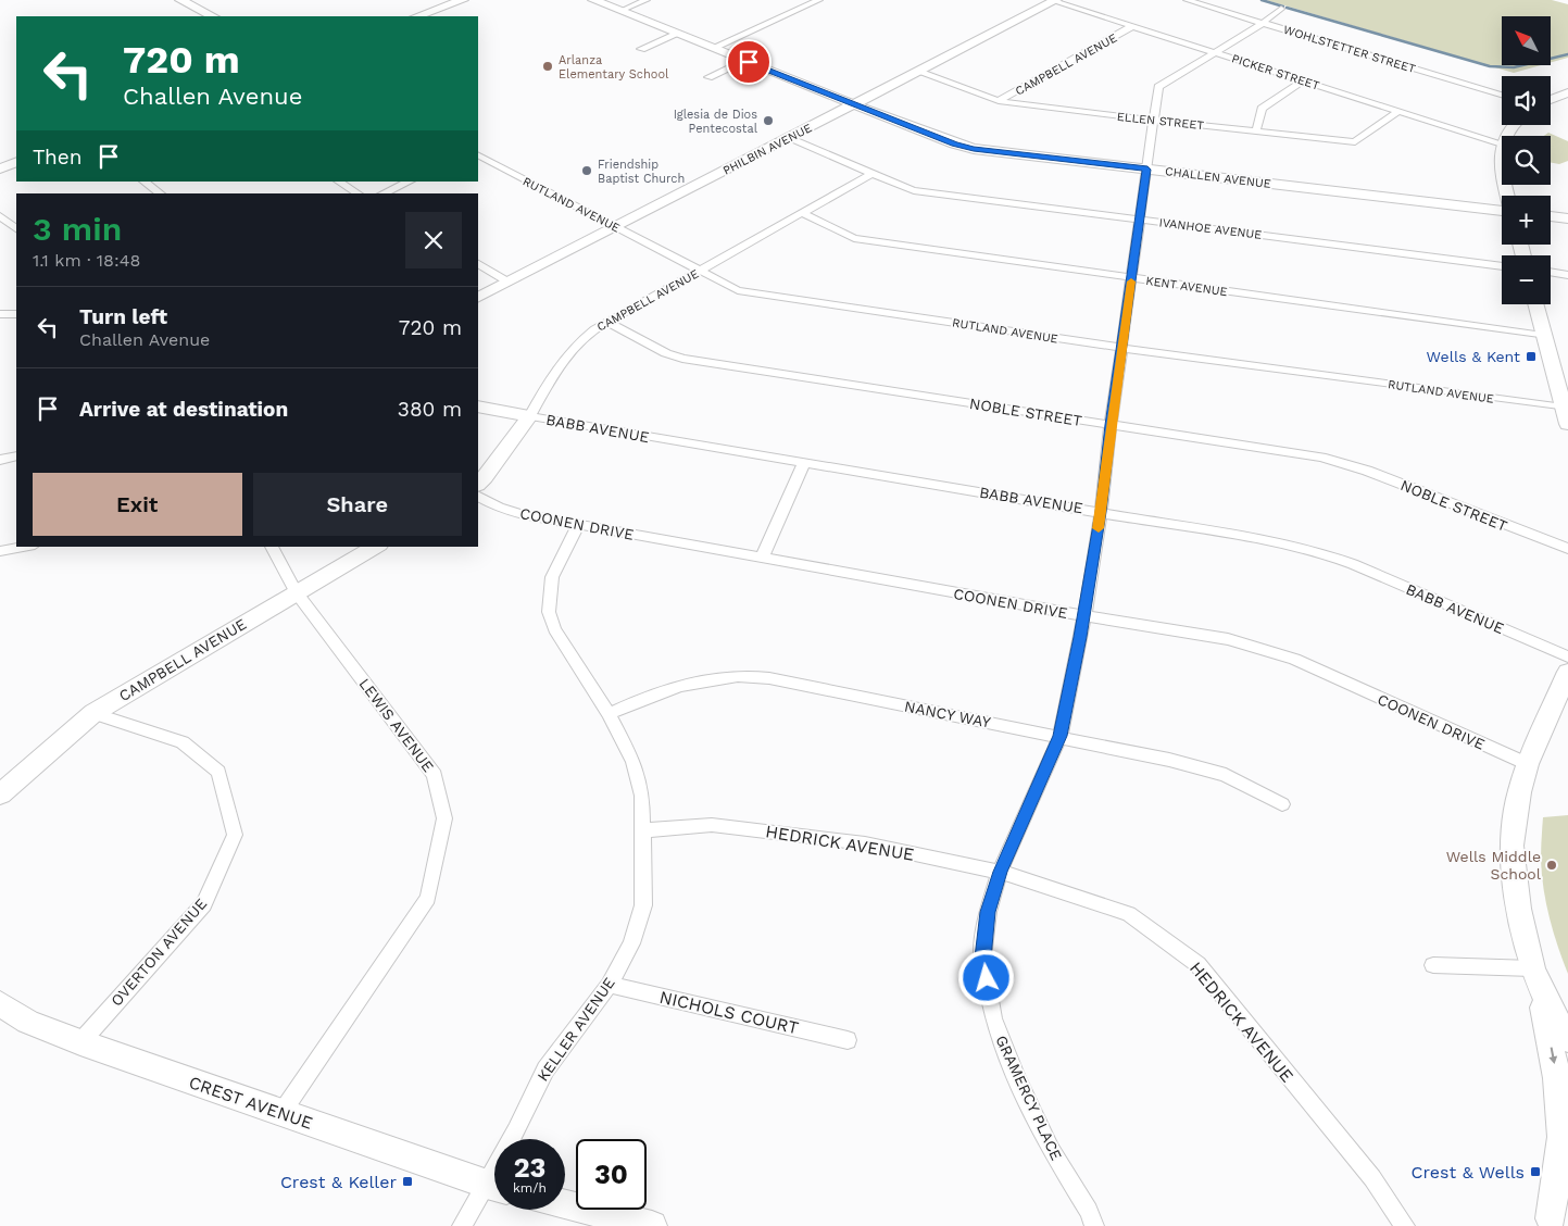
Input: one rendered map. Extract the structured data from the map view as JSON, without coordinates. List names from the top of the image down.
{
  "streets": {
    "street": [
      "WOHLSTETTER STREET",
      "CAMPBELL AVENUE",
      "PICKER STREET",
      "ELLEN STREET",
      "PHILBIN AVENUE",
      "CHALLEN AVENUE",
      "RUTLAND AVENUE",
      "IVANHOE AVENUE",
      "KENT AVENUE",
      "NOBLE STREET",
      "BABB AVENUE",
      "COONEN DRIVE",
      "NANCY WAY",
      "LEWIS AVENUE",
      "HEDRICK AVENUE",
      "OVERTON AVENUE",
      "NICHOLS COURT",
      "KELLER AVENUE",
      "GRAMERCY PLACE",
      "CREST AVENUE"
    ]
  },
  "crossings": [
    ["WOHLSTETTER STREET", "GRAMERCY PLACE"],
    ["CAMPBELL AVENUE", "PICKER STREET"],
    ["CAMPBELL AVENUE", "ELLEN STREET"],
    ["CAMPBELL AVENUE", "RUTLAND AVENUE"],
    ["CAMPBELL AVENUE", "IVANHOE AVENUE"],
    ["CAMPBELL AVENUE", "KENT AVENUE"],
    ["CAMPBELL AVENUE", "NOBLE STREET"],
    ["CAMPBELL AVENUE", "BABB AVENUE"],
    ["CAMPBELL AVENUE", "LEWIS AVENUE"],
    ["CAMPBELL AVENUE", "OVERTON AVENUE"],
    ["PICKER STREET", "ELLEN STREET"],
    ["PICKER STREET", "PHILBIN AVENUE"],
    ["PICKER STREET", "GRAMERCY PLACE"],
    ["ELLEN STREET", "PHILBIN AVENUE"],
    ["ELLEN STREET", "GRAMERCY PLACE"],
    ["PHILBIN AVENUE", "CHALLEN AVENUE"],
    ["PHILBIN AVENUE", "RUTLAND AVENUE"],
    ["PHILBIN AVENUE", "IVANHOE AVENUE"],
    ["CHALLEN AVENUE", "GRAMERCY PLACE"],
    ["RUTLAND AVENUE", "GRAMERCY PLACE"],
    ["IVANHOE AVENUE", "GRAMERCY PLACE"],
    ["KENT AVENUE", "GRAMERCY PLACE"],
    ["NOBLE STREET", "GRAMERCY PLACE"],
    ["BABB AVENUE", "GRAMERCY PLACE"],
    ["COONEN DRIVE", "KELLER AVENUE"],
    ["COONEN DRIVE", "GRAMERCY PLACE"],
    ["NANCY WAY", "KELLER AVENUE"],
    ["NANCY WAY", "GRAMERCY PLACE"],
    ["LEWIS AVENUE", "CREST AVENUE"],
    ["HEDRICK AVENUE", "KELLER AVENUE"],
    ["HEDRICK AVENUE", "GRAMERCY PLACE"],
    ["OVERTON AVENUE", "CREST AVENUE"],
    ["NICHOLS COURT", "KELLER AVENUE"]
  ],
  "places": {
    "other": [
      "Arlanza Elementary School",
      "Iglesia de Dios Pentecostal",
      "Friendship Baptist Church",
      "Wells Middle School"
    ],
    "transit": ["Wells & Kent", "Crest & Wells", "Crest & Keller"]
  },
  "north": "top left",
  "page": {
    "map_buttons": ["+", "−"],
    "turn": ["720 m", "Challen Avenue"],
    "then": "Then",
    "heading": ["3 min", "1.1 km · 18:48"],
    "list": [
      {
        "name": "Turn left",
        "note": "Challen Avenue",
        "value": "720 m"
      },
      {
        "name": "Arrive at destination",
        "value": "380 m"
      }
    ],
    "buttons": ["Exit", "Share"],
    "speed": "23 km/h",
    "limit": "30"
  }
}
